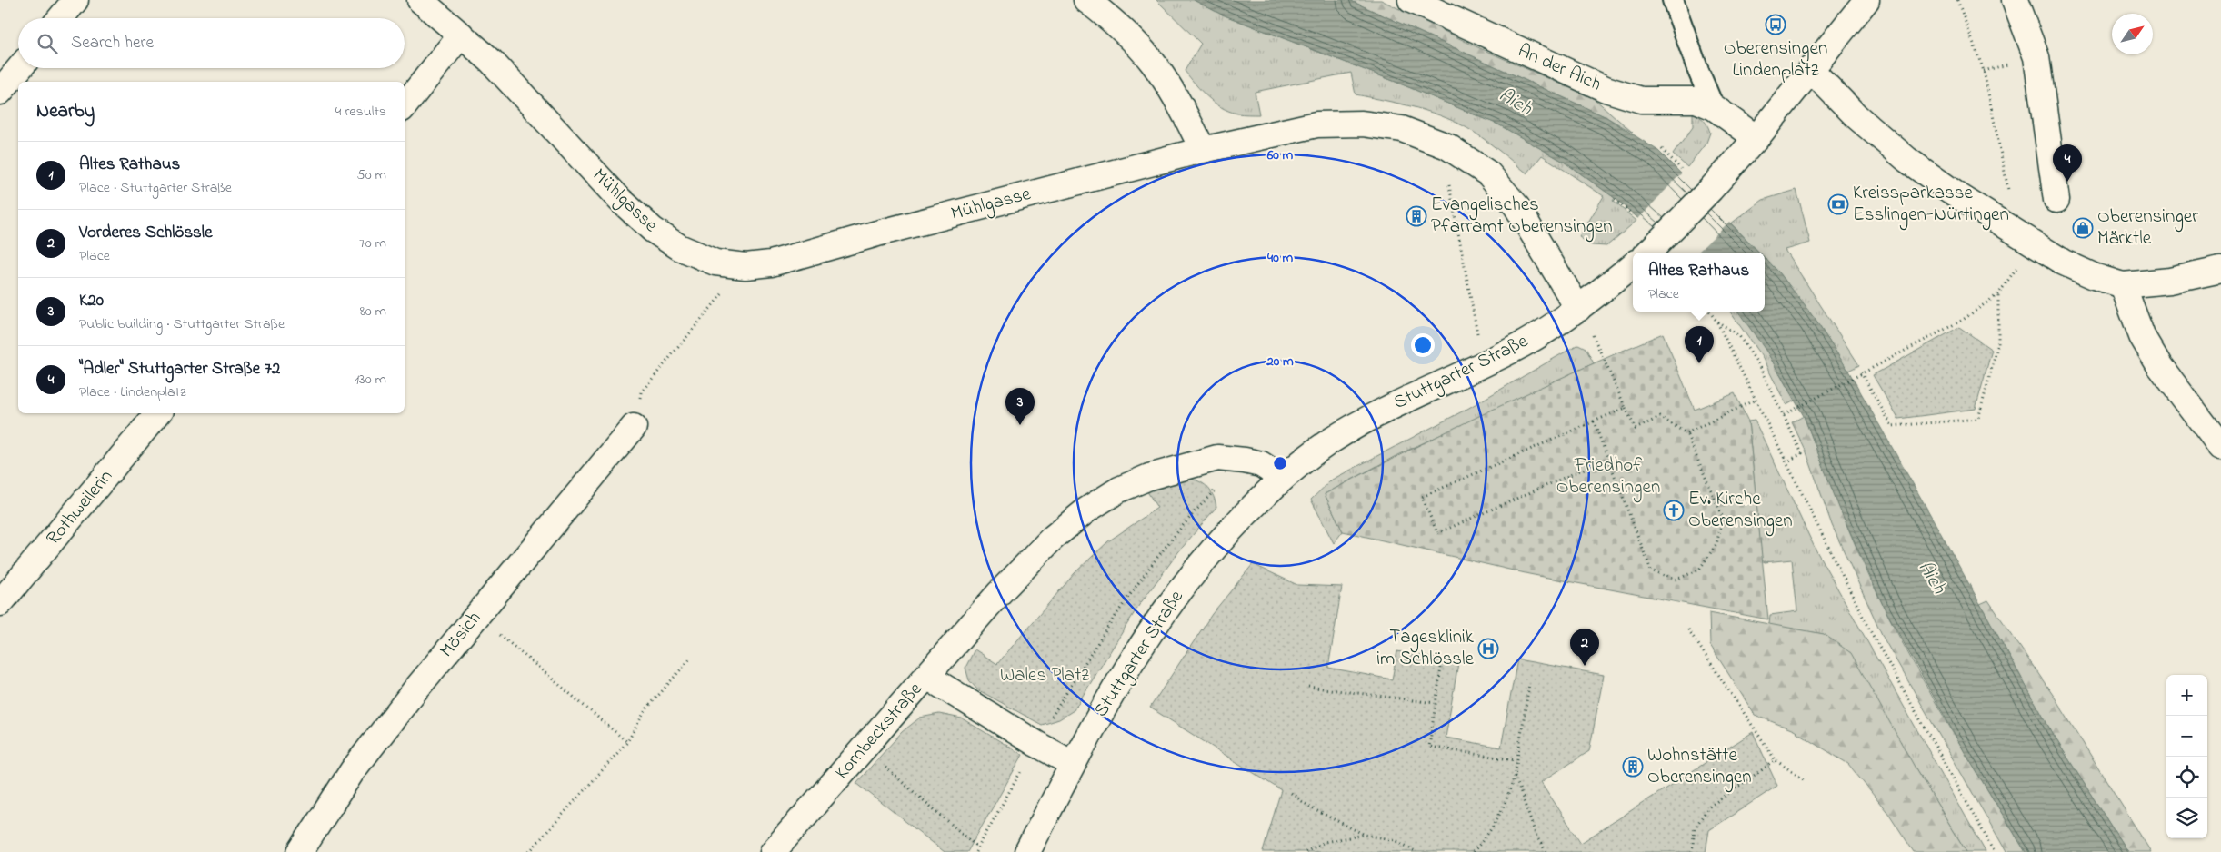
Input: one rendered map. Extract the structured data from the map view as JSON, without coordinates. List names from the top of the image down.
{
  "streets": {
    "street": [
      "An der Aich",
      "Mühlgasse",
      "Stuttgarter Straße",
      "Rothweilerin",
      "Mösich",
      "Kornbeckstraße"
    ]
  },
  "crossings": [
    ["An der Aich", "Stuttgarter Straße"],
    ["Mühlgasse", "Stuttgarter Straße"],
    ["Stuttgarter Straße", "Kornbeckstraße"]
  ],
  "water": ["Aich"],
  "parks": ["Friedhof Oberensingen", "Wales Platz"],
  "places": {
    "bus stop": ["Oberensingen Lindenplatz"],
    "bank": ["Kreissparkasse Esslingen-Nürtingen"],
    "building": ["Evangelisches Pfarramt Oberensingen", "Wohnstätte Oberensingen"],
    "shop": ["Oberensinger Märktle"],
    "church": ["Ev. Kirche Oberensingen"],
    "hospital": ["Tagesklinik im Schlössle"]
  },
  "north": "top right",
  "page": {
    "search": "Search here",
    "heading": ["Nearby", "4 results"],
    "list": [
      {
        "mark": "1",
        "name": "Altes Rathaus",
        "note": "Place · Stuttgarter Straße",
        "value": "50 m"
      },
      {
        "mark": "2",
        "name": "Vorderes Schlössle",
        "note": "Place",
        "value": "70 m"
      },
      {
        "mark": "3",
        "name": "K20",
        "note": "Public building · Stuttgarter Straße",
        "value": "80 m"
      },
      {
        "mark": "4",
        "name": "\"Adler\" Stuttgarter Straße 72",
        "note": "Place · Lindenplatz",
        "value": "130 m"
      }
    ],
    "pins": [
      "4",
      "1",
      "3",
      "2"
    ],
    "popup": ["Altes Rathaus", "Place"],
    "map_buttons": ["+", "−"]
  },
  "rings": ["60 m", "40 m", "20 m"]
}
